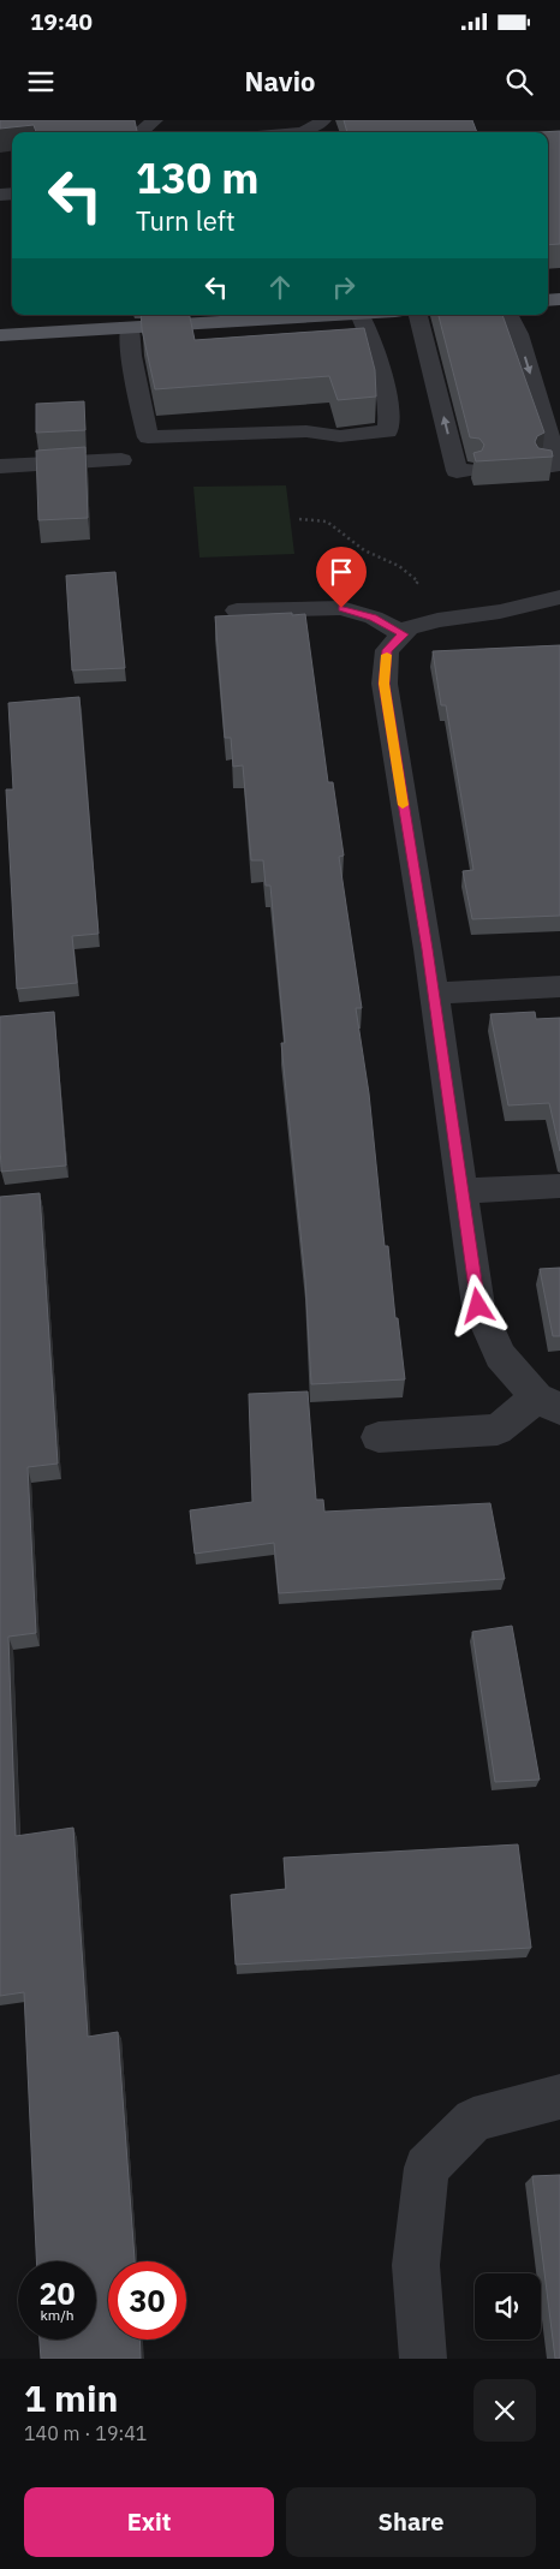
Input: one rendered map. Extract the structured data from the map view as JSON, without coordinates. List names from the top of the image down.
{
  "page": {
    "status": "19:40",
    "header": "Navio",
    "turn": ["130 m", "Turn left"],
    "speed": "20 km/h",
    "limit": "30",
    "heading": ["1 min", "140 m · 19:41"],
    "buttons": ["Exit", "Share"]
  }
}
